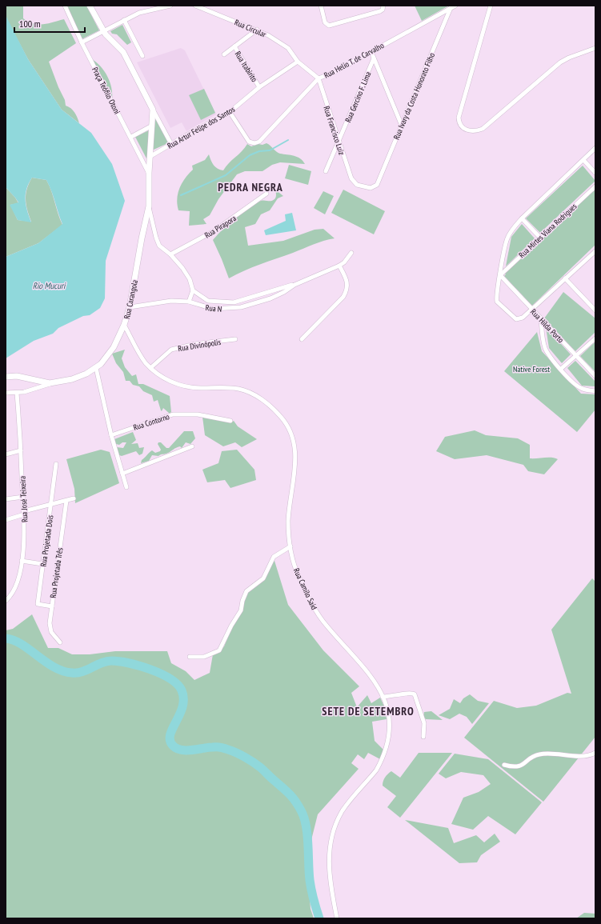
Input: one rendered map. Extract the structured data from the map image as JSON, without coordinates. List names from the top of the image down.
{
  "streets": {
    "main road": ["Rua Carangola"],
    "street": [
      "Rua Circular",
      "Rua Helio T. de Carvalho",
      "Rua Itabirito",
      "Praça Teófilo Otoni",
      "Rua Ivary da Costa Honorato Filho",
      "Rua Gercino F. Lima",
      "Rua Artur Felipe dos Santos",
      "Rua Francisco Luiz",
      "Rua Pirapora",
      "Rua Mirtes Viana Rodrigues",
      "Rua N",
      "Rua Hilda Porto",
      "Rua Divinópolis",
      "Rua Contorno",
      "Rua José Teixeira",
      "Rua Projetada Dois",
      "Rua Projetada Três",
      "Rua Camilo Said"
    ]
  },
  "crossings": [
    ["Rua Circular", "Rua Itabirito"],
    ["Rua Circular", "Rua Artur Felipe dos Santos"],
    ["Rua Helio T. de Carvalho", "Rua Ivary da Costa Honorato Filho"],
    ["Rua Helio T. de Carvalho", "Rua Artur Felipe dos Santos"],
    ["Rua Helio T. de Carvalho", "Rua Francisco Luiz"],
    ["Rua Itabirito", "Rua Artur Felipe dos Santos"],
    ["Praça Teófilo Otoni", "Rua Carangola"],
    ["Rua Ivary da Costa Honorato Filho", "Rua Francisco Luiz"],
    ["Rua Gercino F. Lima", "Rua Francisco Luiz"],
    ["Rua Mirtes Viana Rodrigues", "Rua Hilda Porto"],
    ["Rua Carangola", "Rua N"],
    ["Rua Carangola", "Rua Camilo Said"],
    ["Rua Divinópolis", "Rua Camilo Said"],
    ["Rua Projetada Dois", "Rua Projetada Três"]
  ],
  "districts": ["PEDRA NEGRA", "SETE DE SETEMBRO"],
  "water": ["Rio Mucuri"],
  "parks": ["Native Forest"],
  "scale_bar": "100 m"
}
